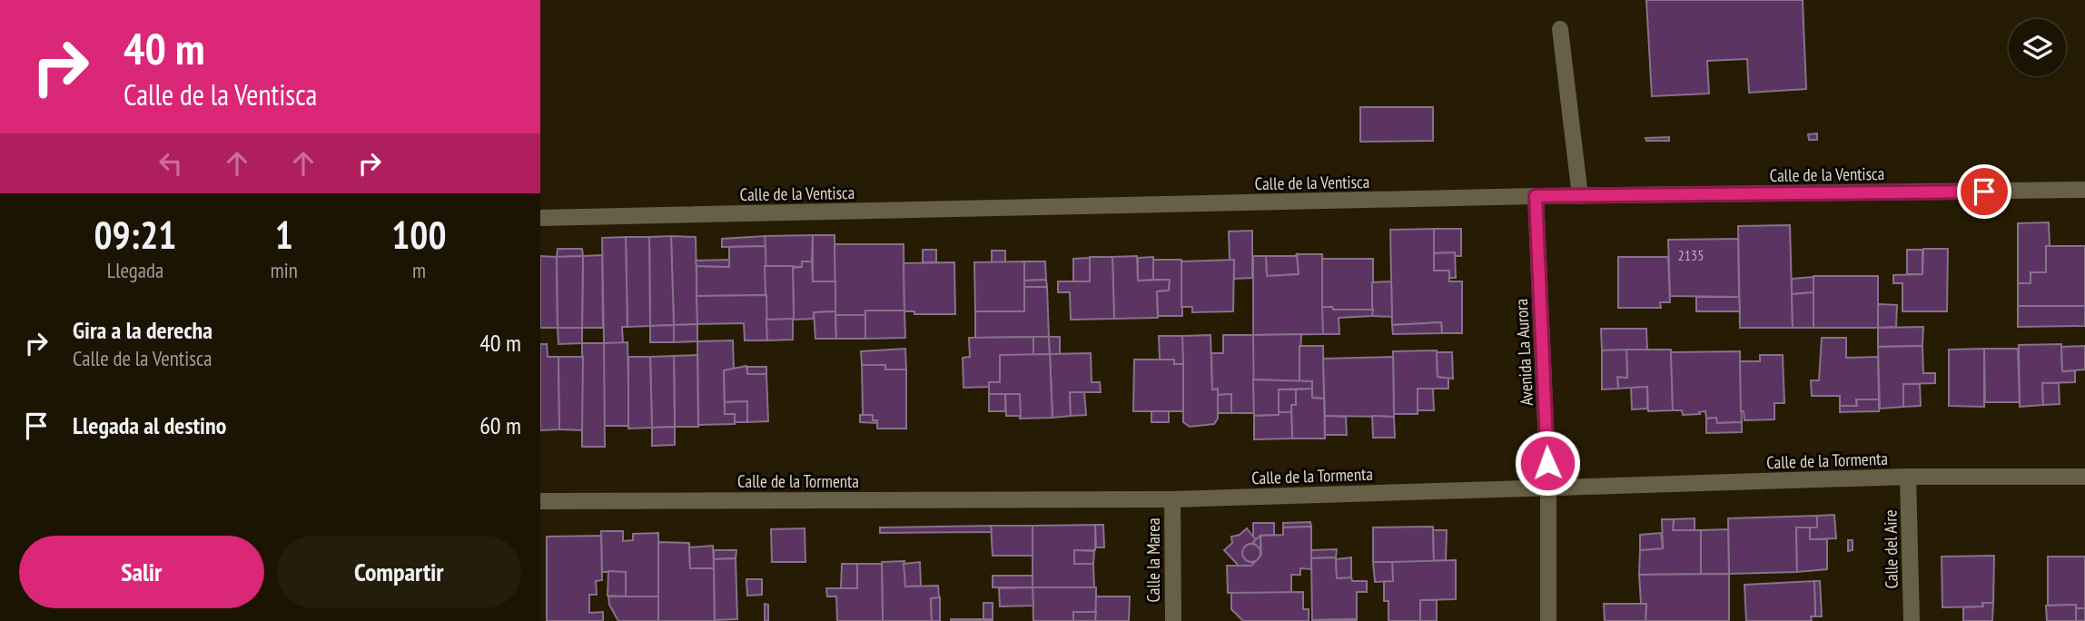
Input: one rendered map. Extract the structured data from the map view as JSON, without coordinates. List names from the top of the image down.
{
  "streets": {
    "street": [
      "Calle de la Ventisca",
      "Avenida La Aurora",
      "Calle de la Tormenta",
      "Calle del Aire",
      "Calle la Marea"
    ]
  },
  "crossings": [
    ["Calle de la Ventisca", "Avenida La Aurora"],
    ["Avenida La Aurora", "Calle de la Tormenta"],
    ["Calle de la Tormenta", "Calle del Aire"],
    ["Calle de la Tormenta", "Calle la Marea"]
  ],
  "house_numbers": ["2135"],
  "page": {
    "turn": ["40 m", "Calle de la Ventisca"],
    "eta": [
      "09:21",
      "Llegada",
      "1",
      "min",
      "100",
      "m"
    ],
    "list": [
      {
        "name": "Gira a la derecha",
        "note": "Calle de la Ventisca",
        "value": "40 m"
      },
      {
        "name": "Llegada al destino",
        "value": "60 m"
      }
    ],
    "buttons": ["Salir", "Compartir"]
  }
}
